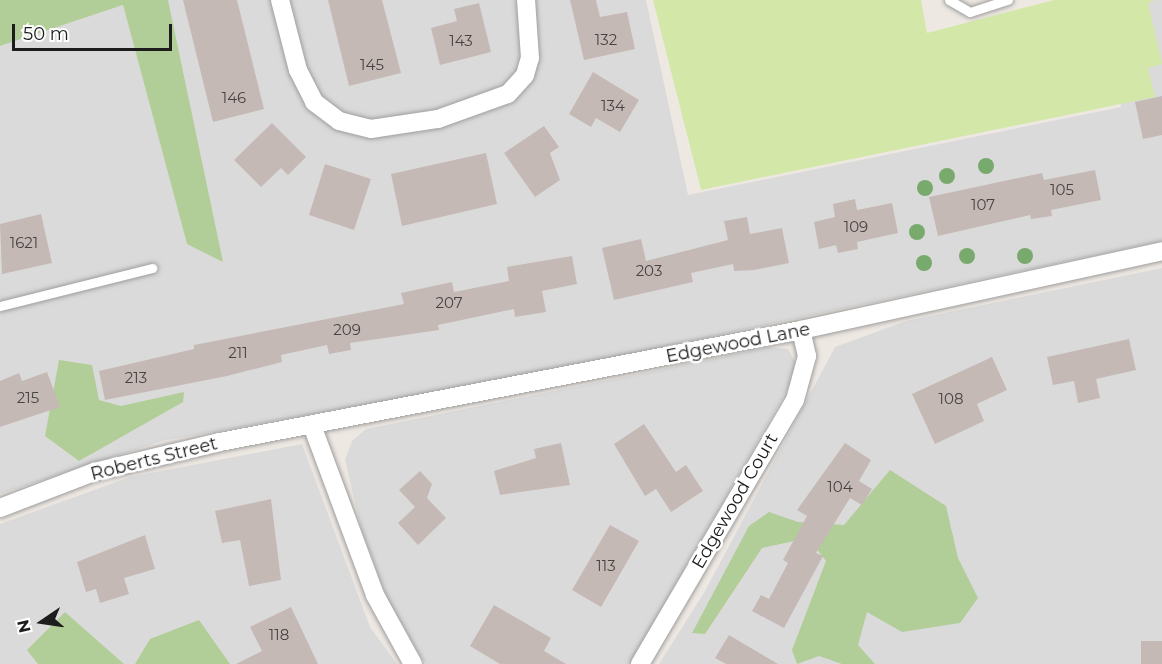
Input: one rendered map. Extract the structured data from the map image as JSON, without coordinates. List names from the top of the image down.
{
  "streets": {
    "street": ["Edgewood Lane", "Roberts Street", "Edgewood Court"]
  },
  "crossings": [
    ["Edgewood Lane", "Roberts Street"],
    ["Edgewood Lane", "Edgewood Court"]
  ],
  "house_numbers": [
    "132",
    "143",
    "145",
    "146",
    "134",
    "105",
    "107",
    "109",
    "1621",
    "203",
    "207",
    "209",
    "211",
    "213",
    "215",
    "108",
    "104",
    "113",
    "118"
  ],
  "scale_bar": "50 m",
  "north": "left"
}
